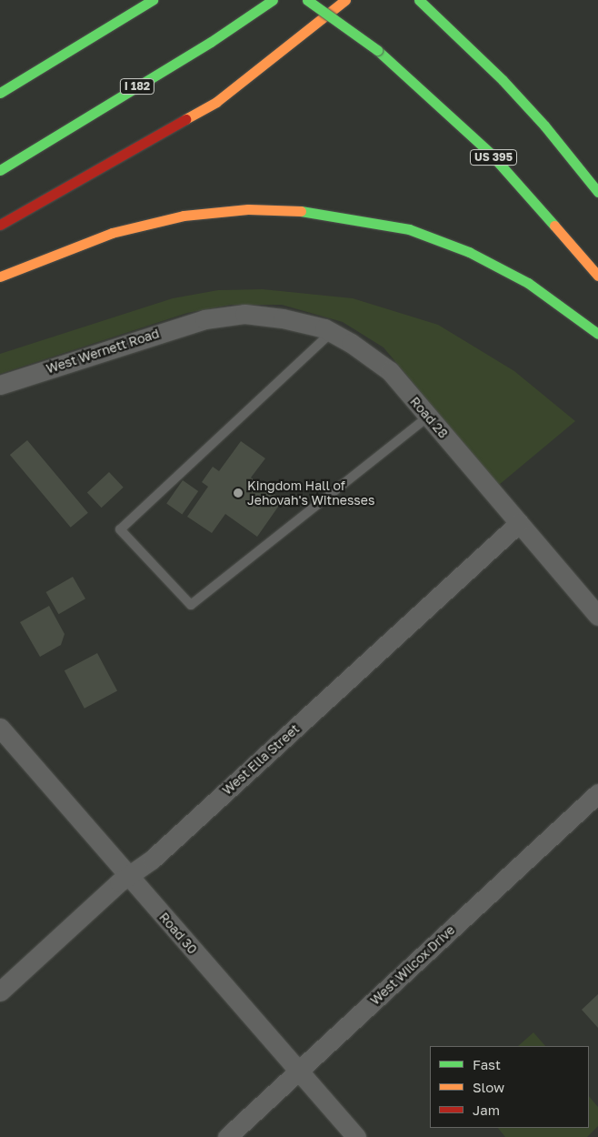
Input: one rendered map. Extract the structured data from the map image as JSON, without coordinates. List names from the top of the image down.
{
  "streets": {
    "highway": ["I 182", "US 395"],
    "street": [
      "West Wernett Road",
      "Road 28",
      "West Ella Street",
      "Road 30",
      "West Wilcox Drive"
    ]
  },
  "crossings": [
    ["West Wernett Road", "Road 28"],
    ["Road 28", "West Ella Street"],
    ["West Ella Street", "Road 30"],
    ["Road 30", "West Wilcox Drive"]
  ],
  "places": ["Kingdom Hall of Jehovah's Witnesses"],
  "legend": ["Fast", "Slow", "Jam"]
}
